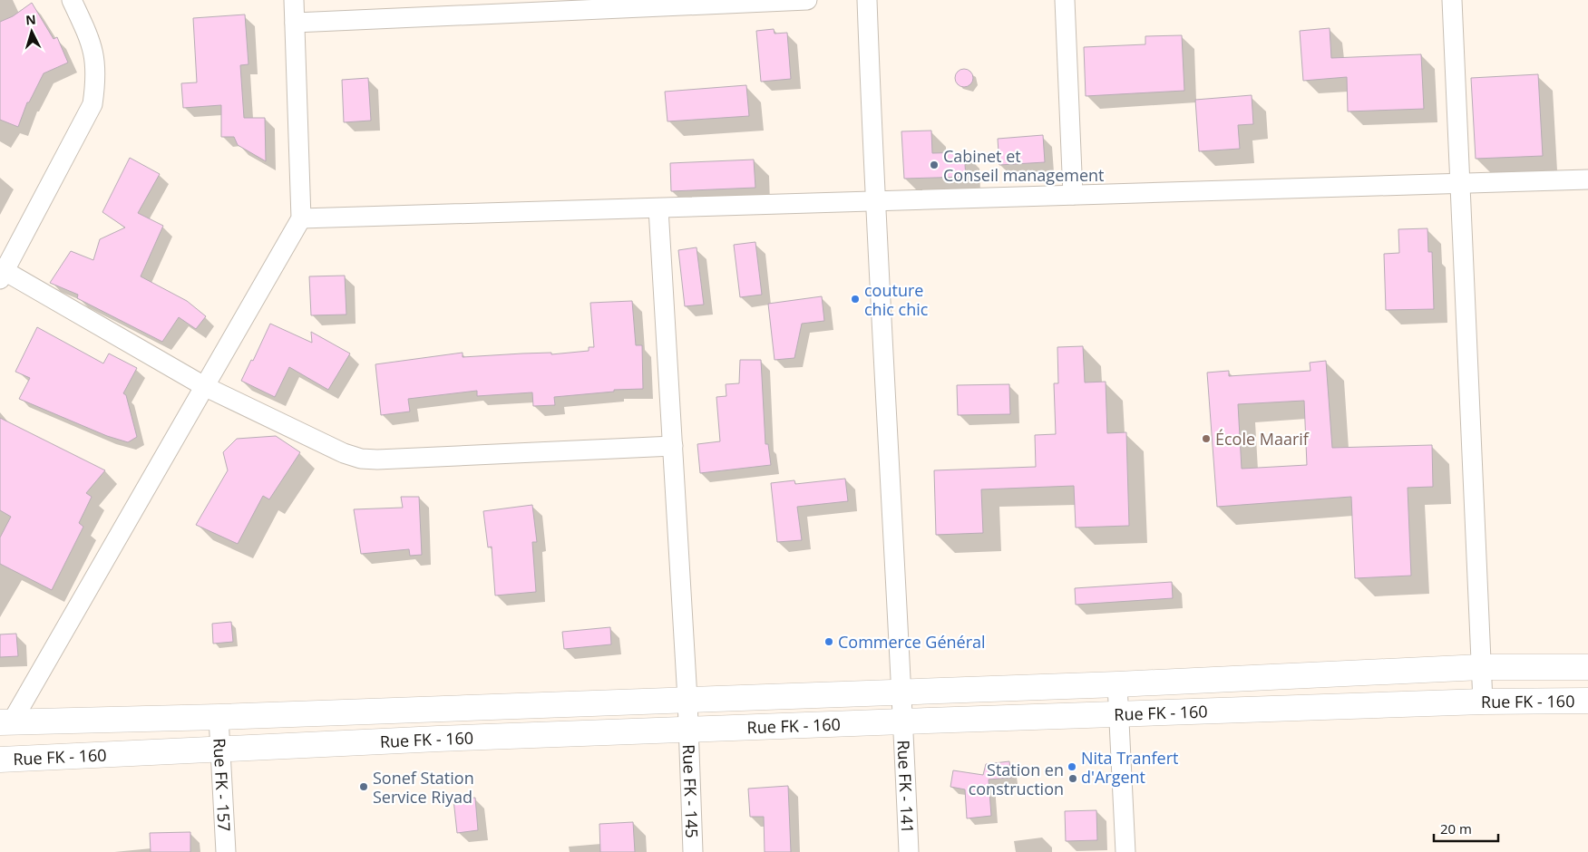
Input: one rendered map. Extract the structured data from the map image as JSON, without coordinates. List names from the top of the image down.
{
  "streets": {
    "main road": ["Rue FK - 160"],
    "street": ["Rue FK - 157", "Rue FK - 141", "Rue FK - 145"]
  },
  "crossings": [
    ["Rue FK - 160", "Rue FK - 157"],
    ["Rue FK - 160", "Rue FK - 141"],
    ["Rue FK - 160", "Rue FK - 145"]
  ],
  "places": [
    "Cabinet et Conseil management",
    "couture chic chic",
    "École Maarif",
    "Commerce Général",
    "Nita Tranfert d'Argent",
    "Station en construction",
    "Sonef Station Service Riyad"
  ],
  "scale_bar": "20 m",
  "north": "top"
}
